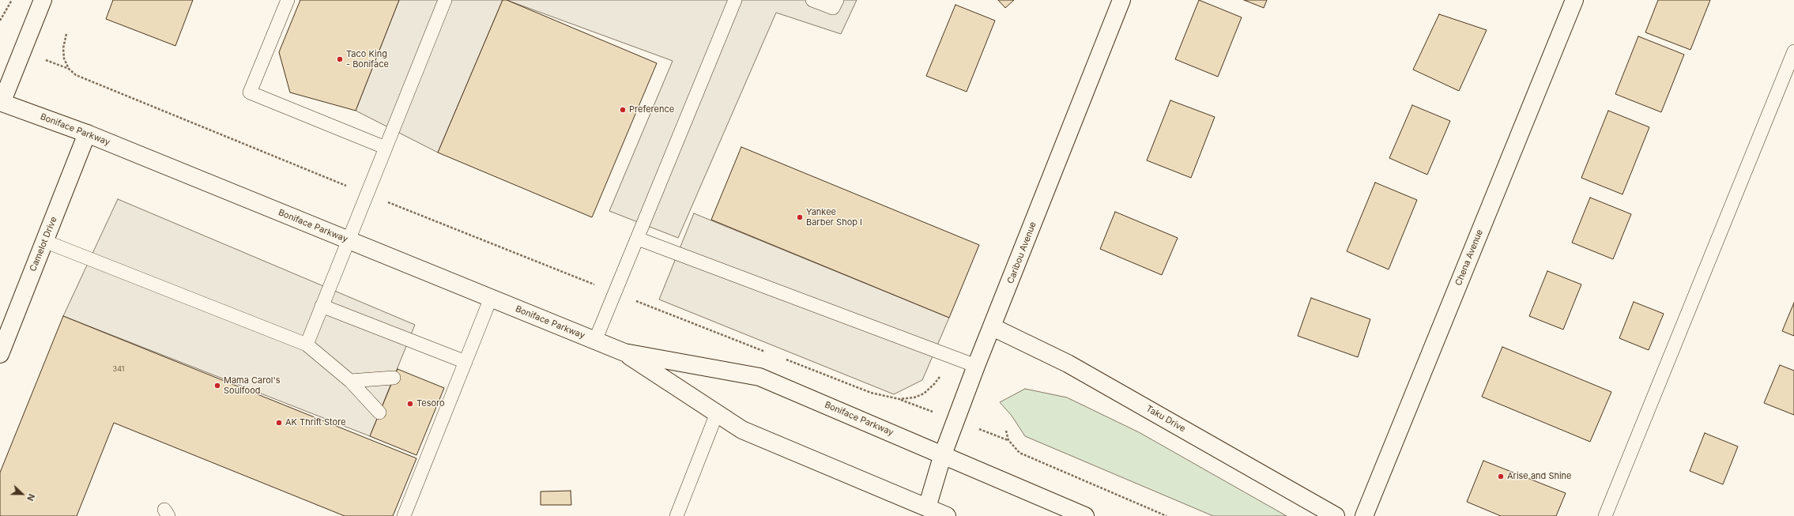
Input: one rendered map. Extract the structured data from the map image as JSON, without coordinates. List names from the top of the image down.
{
  "streets": {
    "street": [
      "Boniface Parkway",
      "Camelot Drive",
      "Caribou Avenue",
      "Chena Avenue",
      "Taku Drive"
    ]
  },
  "crossings": [
    ["Boniface Parkway", "Camelot Drive"],
    ["Boniface Parkway", "Caribou Avenue"],
    ["Caribou Avenue", "Taku Drive"]
  ],
  "places": [
    "Taco King - Boniface",
    "Preference",
    "Yankee Barber Shop I",
    "Mama Carol's Soulfood",
    "Tesoro",
    "AK Thrift Store",
    "Arise and Shine"
  ],
  "house_numbers": ["341"],
  "north": "right"
}
